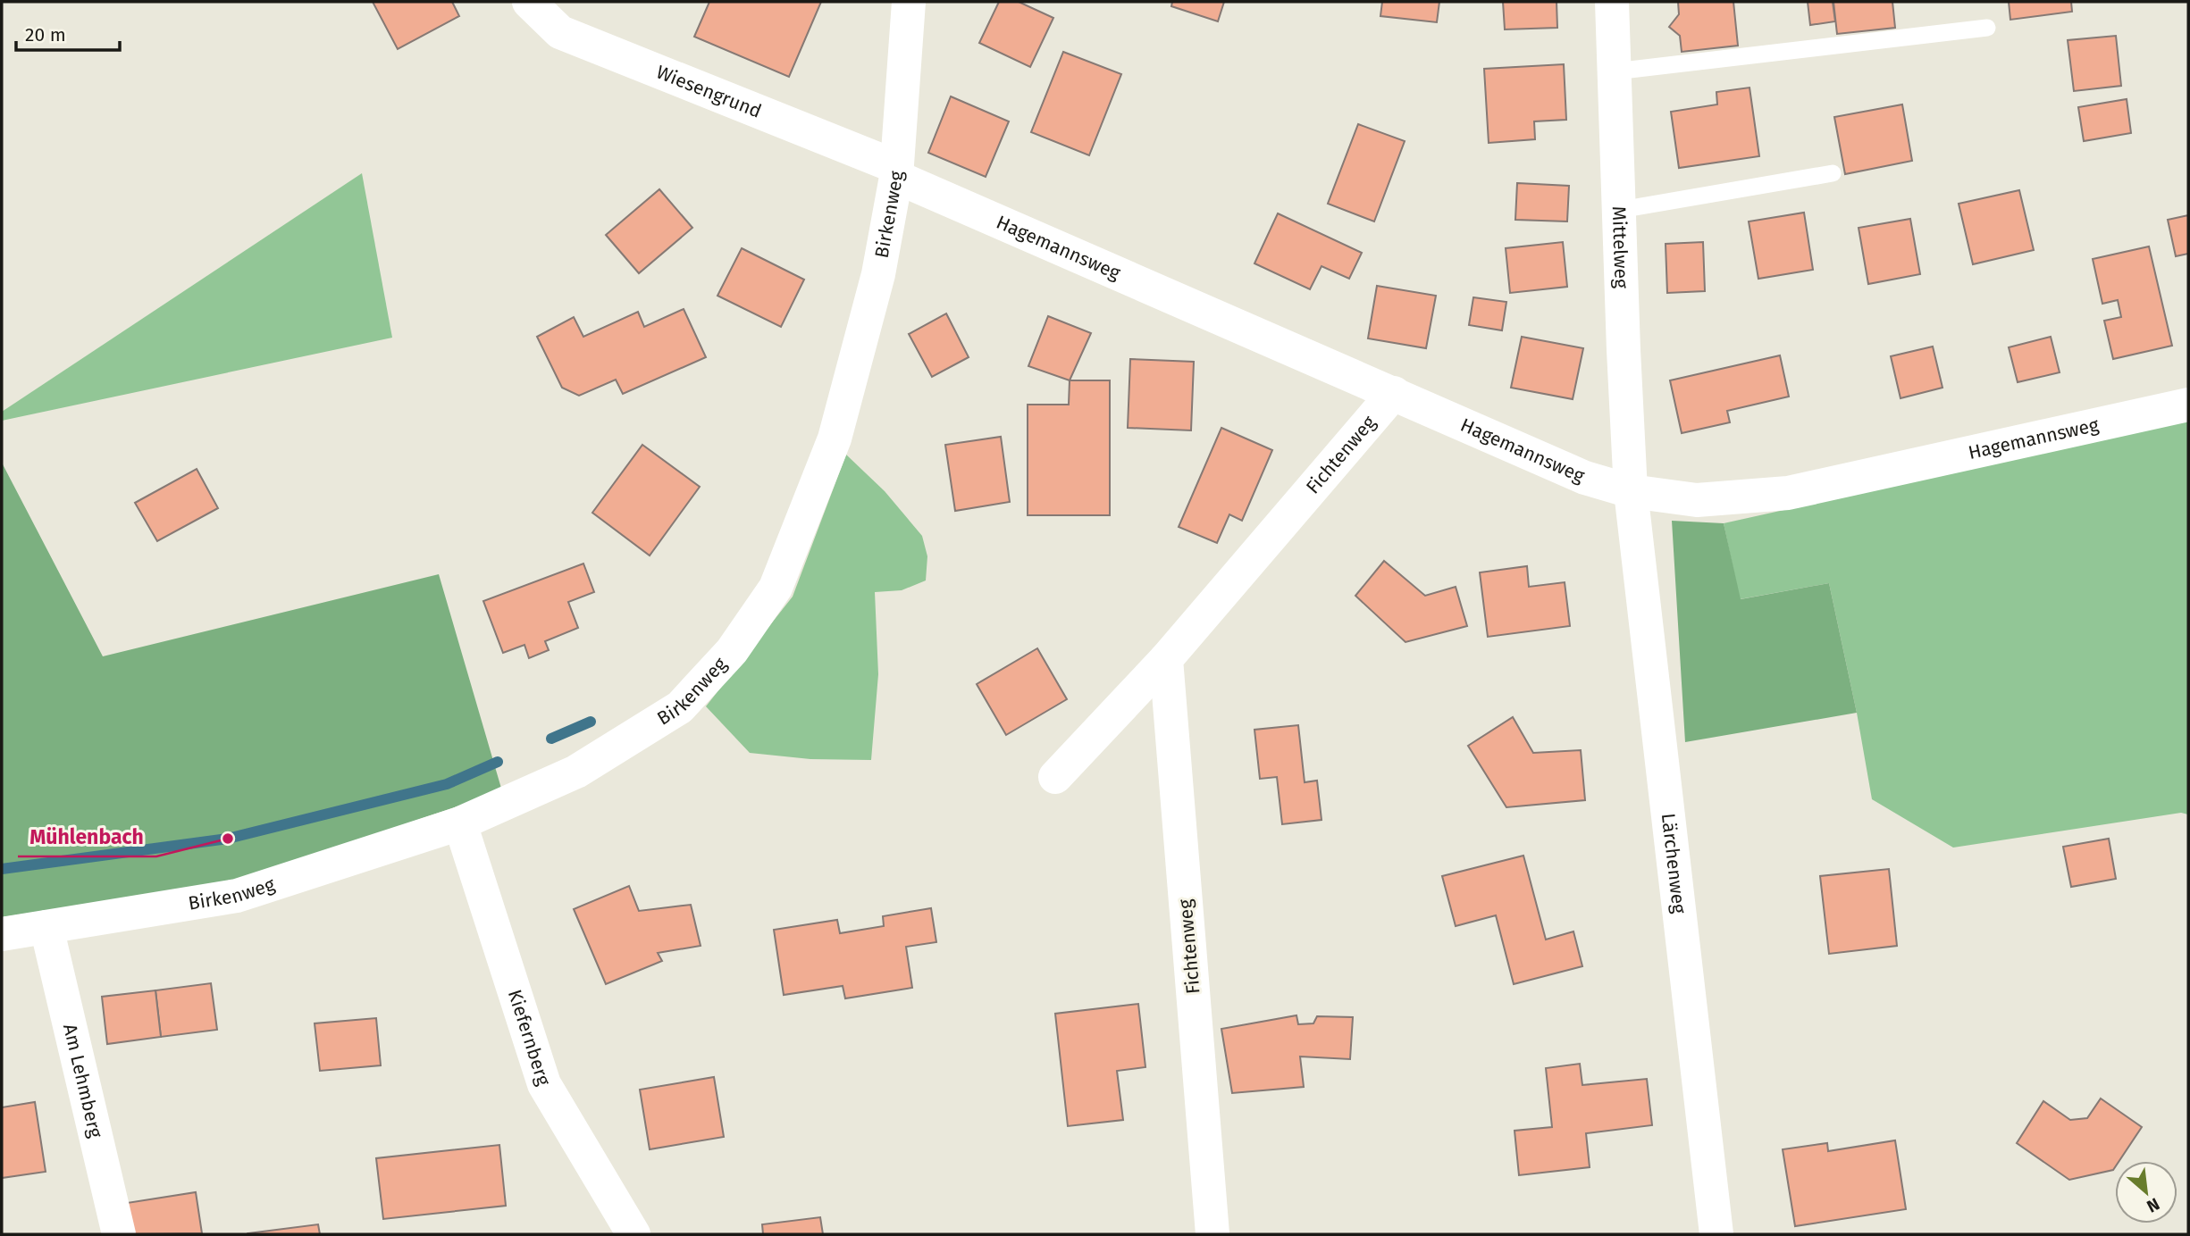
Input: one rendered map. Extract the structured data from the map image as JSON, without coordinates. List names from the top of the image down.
{
  "streets": {
    "street": [
      "Wiesengrund",
      "Birkenweg",
      "Mittelweg",
      "Hagemannsweg",
      "Fichtenweg",
      "Lärchenweg",
      "Kiefernberg",
      "Am Lehmberg"
    ]
  },
  "crossings": [
    ["Wiesengrund", "Birkenweg"],
    ["Wiesengrund", "Hagemannsweg"],
    ["Birkenweg", "Hagemannsweg"],
    ["Birkenweg", "Kiefernberg"],
    ["Birkenweg", "Am Lehmberg"],
    ["Mittelweg", "Hagemannsweg"],
    ["Mittelweg", "Lärchenweg"],
    ["Hagemannsweg", "Fichtenweg"],
    ["Hagemannsweg", "Lärchenweg"]
  ],
  "places": ["Mühlenbach"],
  "scale_bar": "20 m",
  "north": "bottom right"
}
